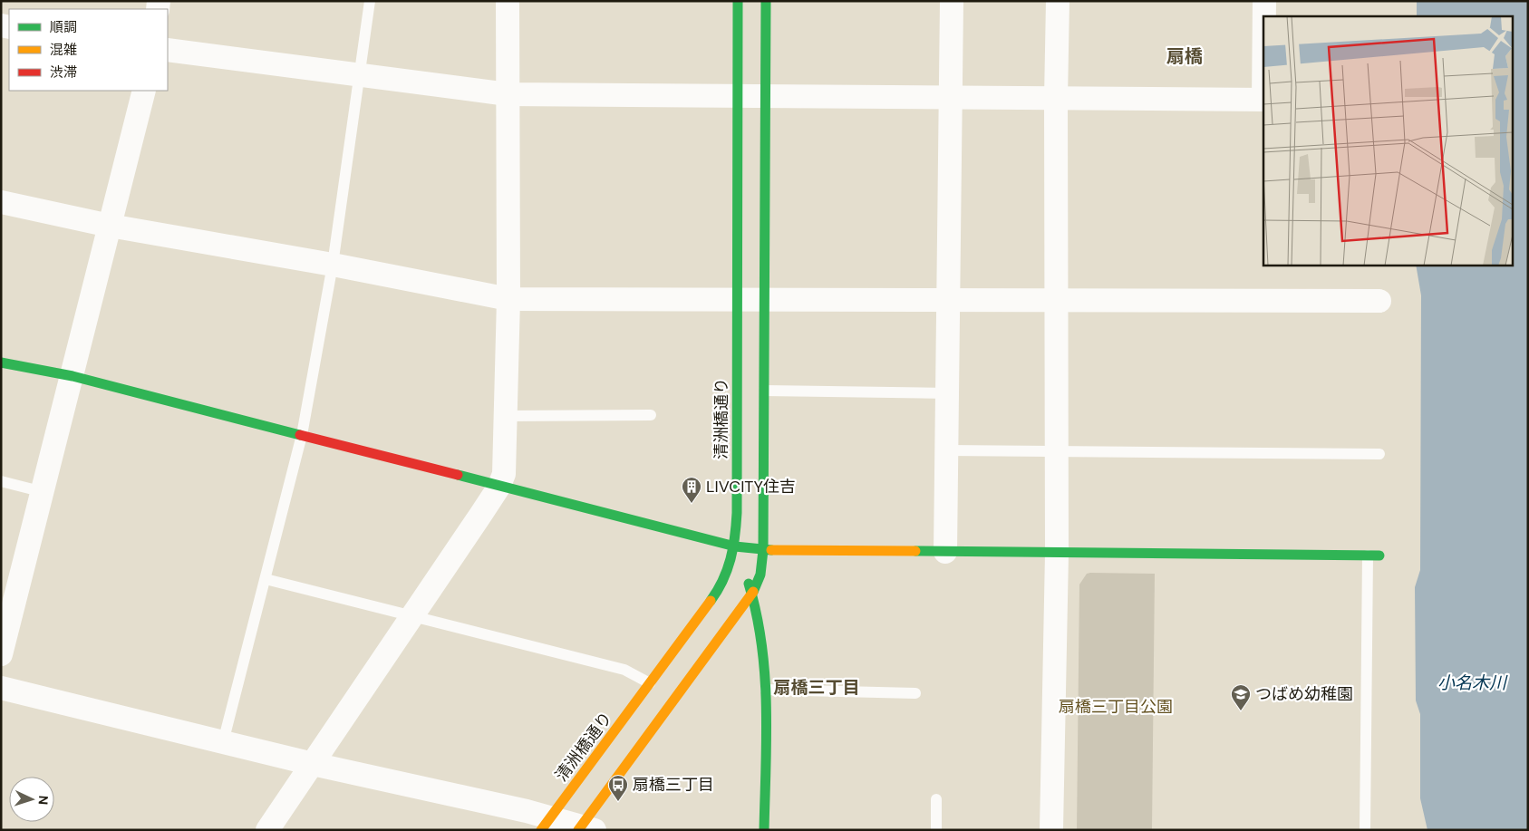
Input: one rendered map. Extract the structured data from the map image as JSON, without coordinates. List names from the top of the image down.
{
  "streets": {
    "main road": ["清洲橋通り"]
  },
  "districts": ["扇橋", "扇橋三丁目"],
  "water": ["小名木川"],
  "parks": ["扇橋三丁目公園"],
  "places": {
    "building": ["LIVCITY住吉"],
    "school or university": ["つばめ幼稚園"],
    "bus stop": ["扇橋三丁目"]
  },
  "legend": ["順調", "混雑", "渋滞"],
  "north": "right"
}
